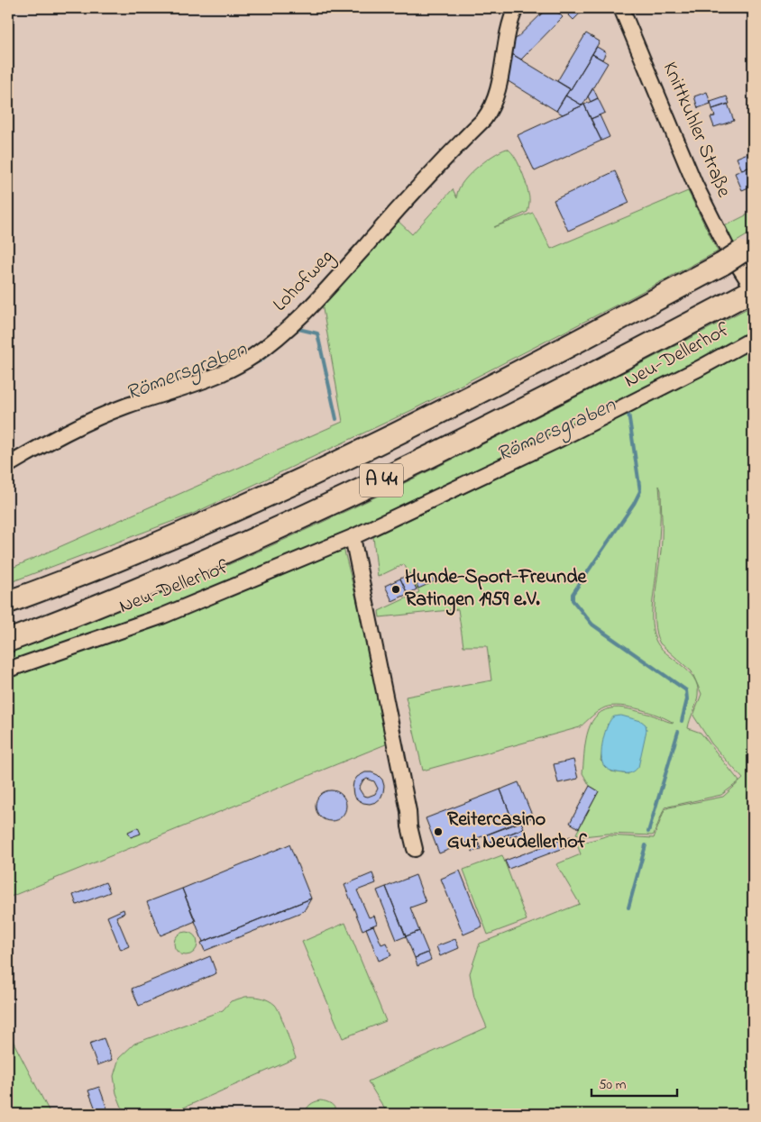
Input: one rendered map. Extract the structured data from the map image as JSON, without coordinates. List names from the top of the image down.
{
  "streets": {
    "highway": ["A 44"],
    "street": ["Knittkuhler Straße", "Lohofweg", "Neu-Dellerhof"]
  },
  "crossings": [
    ["Knittkuhler Straße", "A 44"]
  ],
  "water": ["Römersgraben"],
  "places": ["Hunde-Sport-Freunde Ratingen 1959 e.V.", "Reitercasino Gut Neudellerhof"],
  "scale_bar": "50 m"
}
